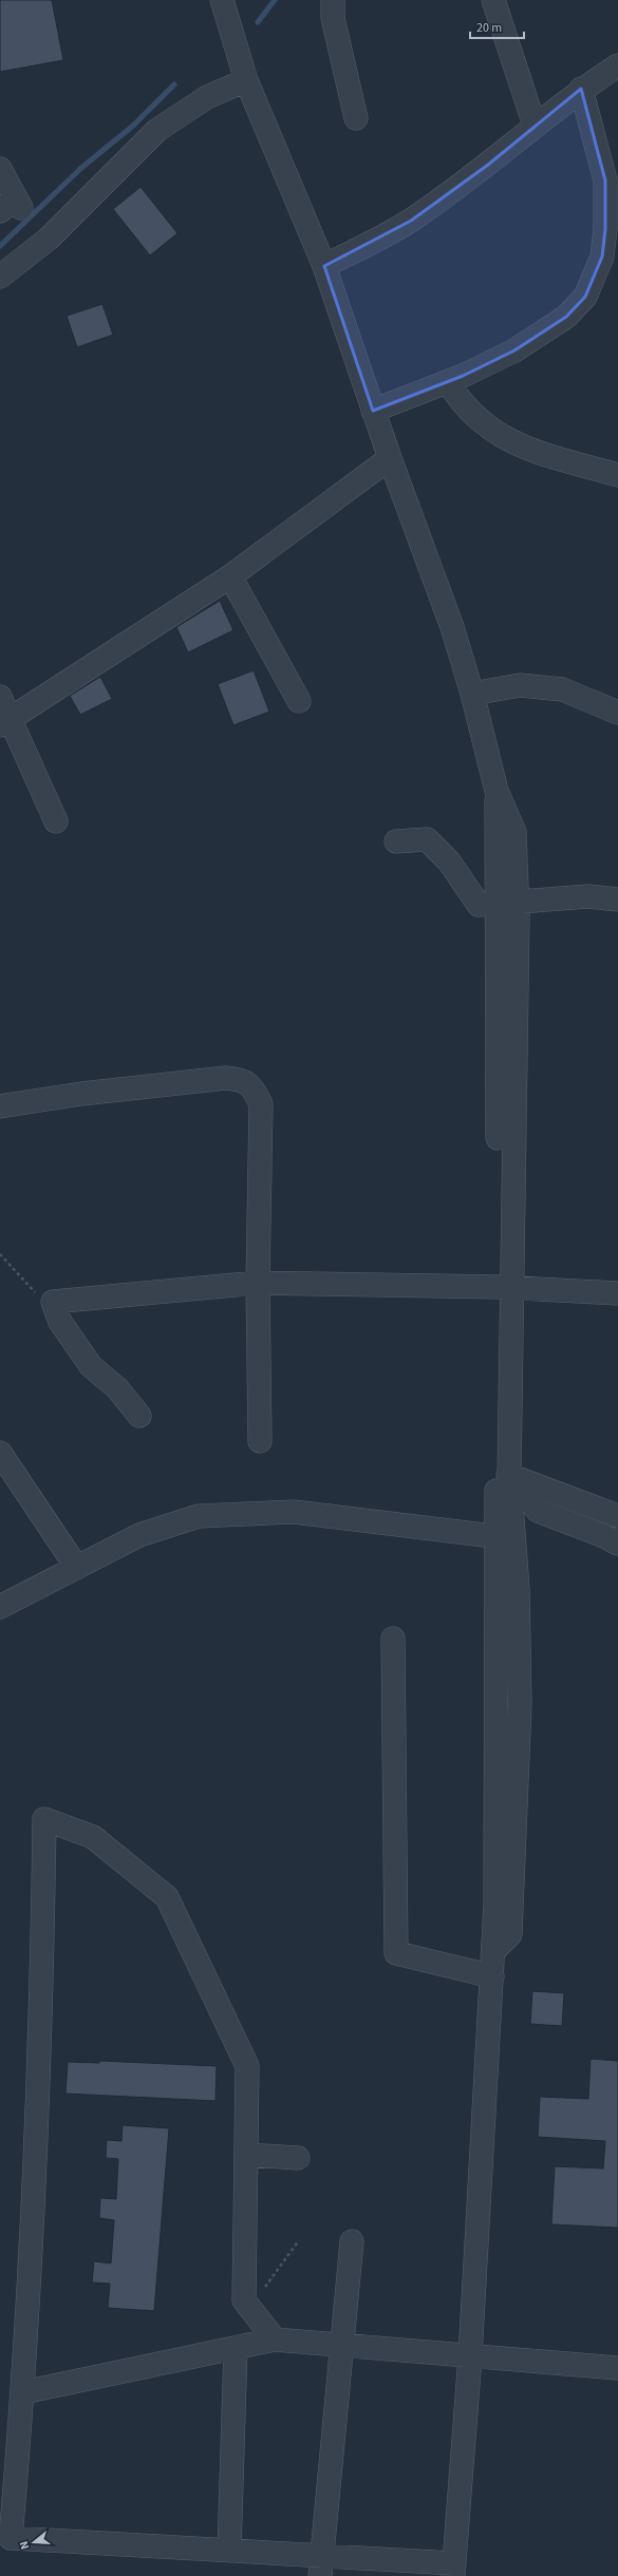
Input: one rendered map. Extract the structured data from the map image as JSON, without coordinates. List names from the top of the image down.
{
  "scale_bar": "20 m",
  "north": "left"
}
